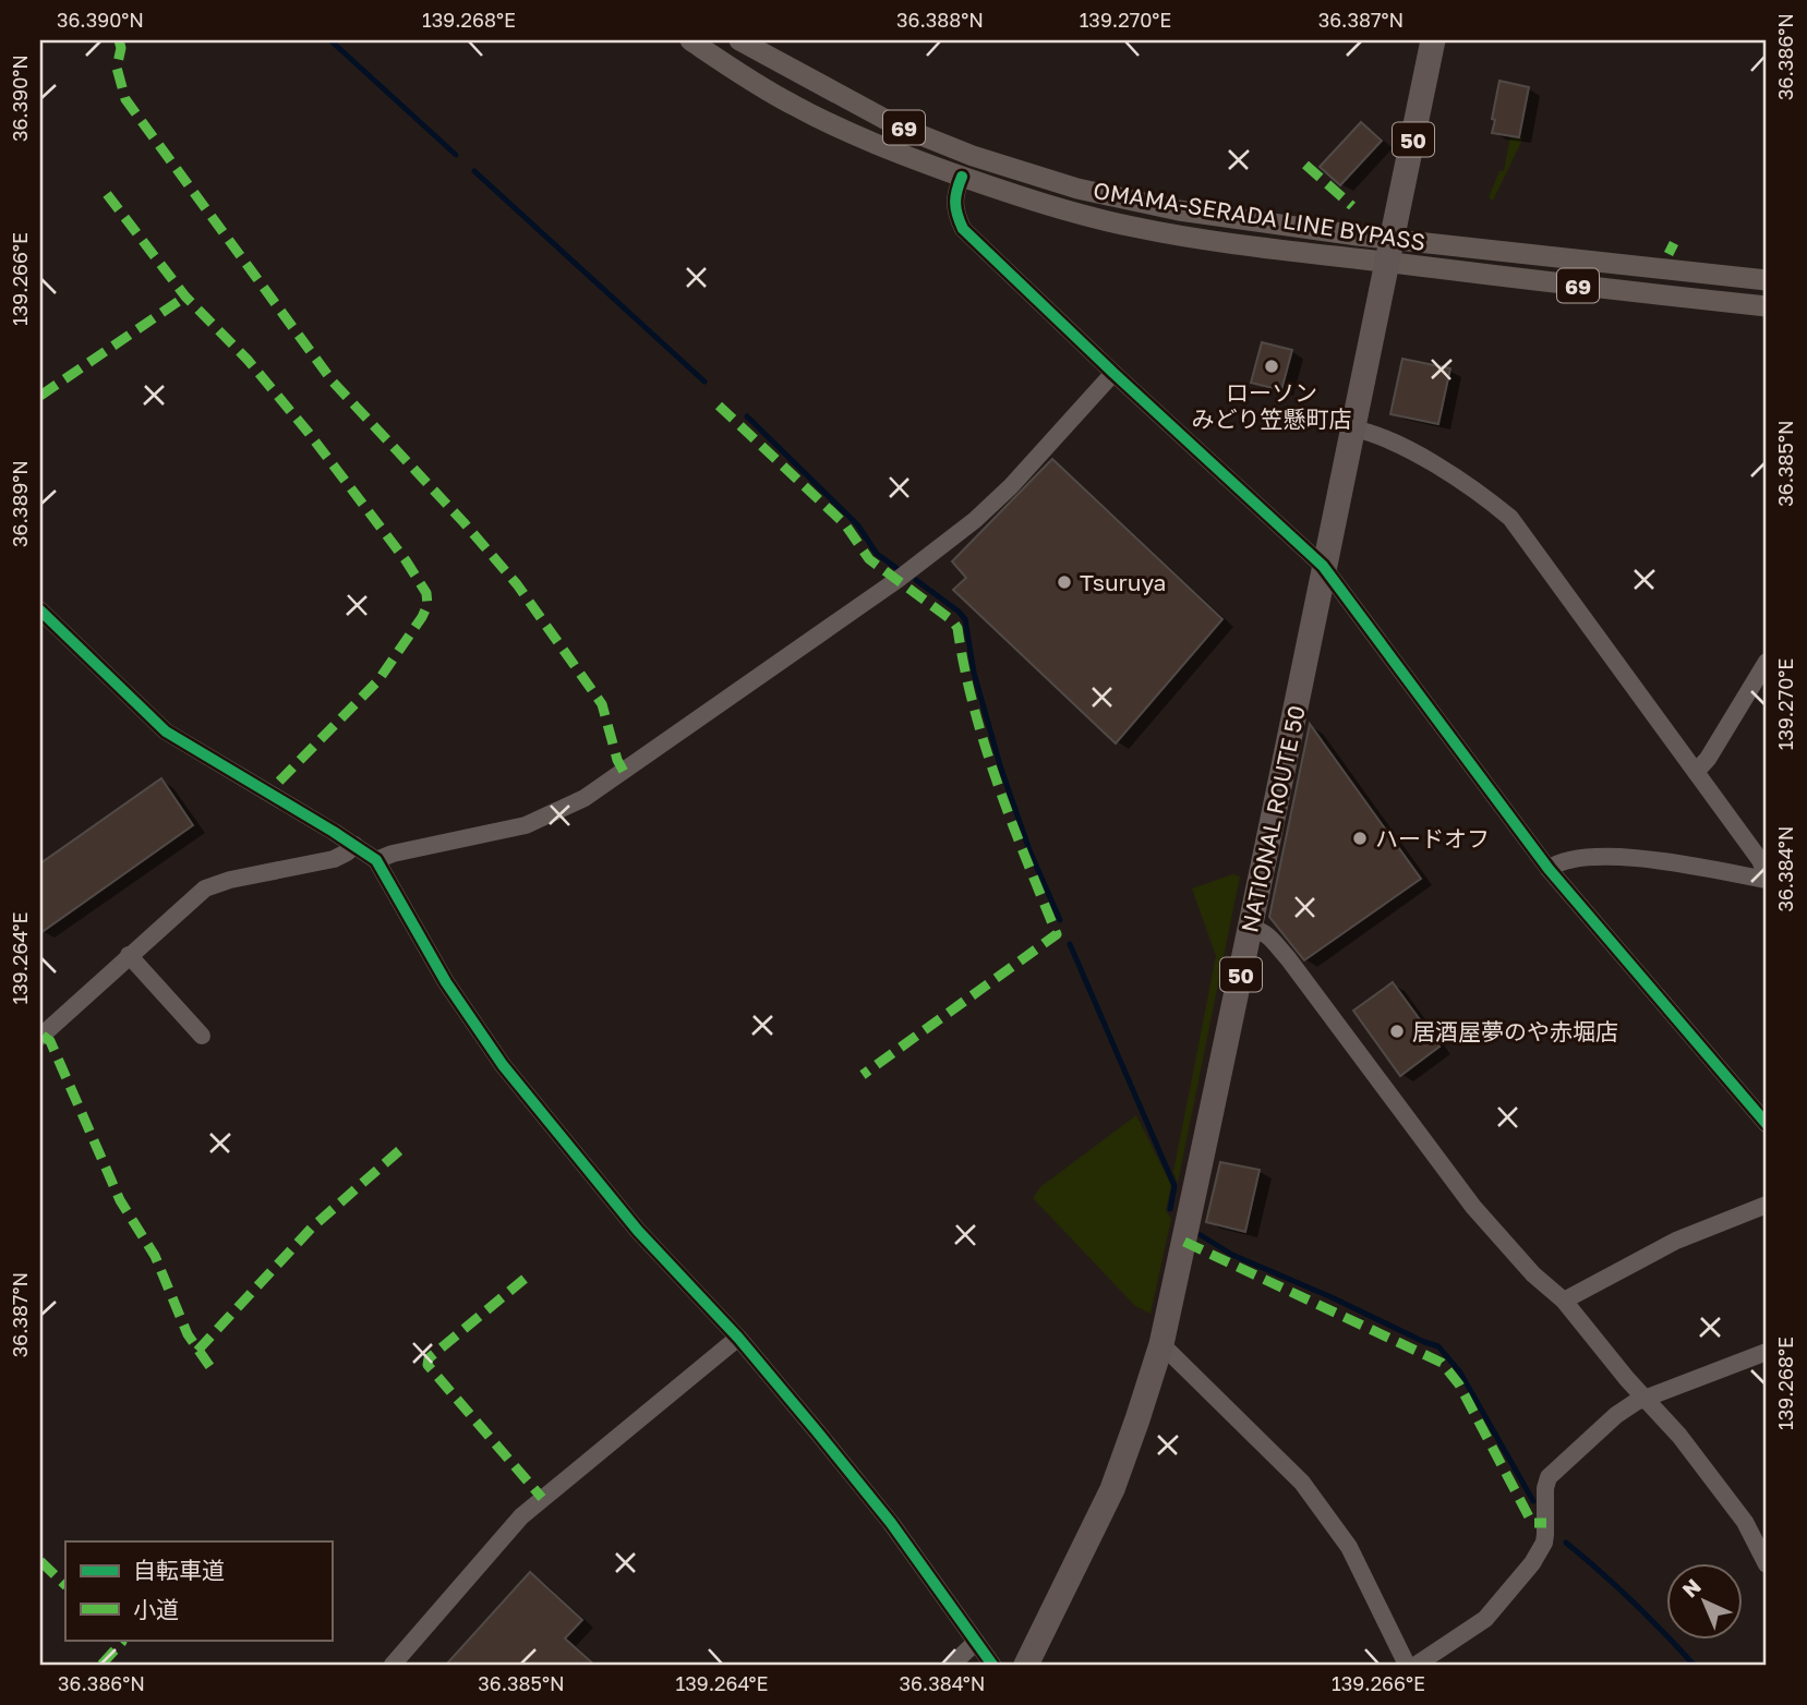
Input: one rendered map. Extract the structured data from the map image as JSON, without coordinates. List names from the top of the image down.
{
  "streets": {
    "highway": ["50", "NATIONAL ROUTE 50"],
    "main road": ["69", "OMAMA-SERADA LINE BYPASS"]
  },
  "crossings": [
    ["OMAMA-SERADA LINE BYPASS", "NATIONAL ROUTE 50"]
  ],
  "places": [
    "ローソン みどり笠懸町店",
    "Tsuruya",
    "ハードオフ",
    "居酒屋夢のや赤堀店"
  ],
  "legend": ["自転車道", "小道"],
  "north": "top left",
  "coordinates": [
    "36.390°N",
    "139.268°E",
    "36.388°N",
    "139.270°E",
    "36.387°N",
    "36.386°N",
    "139.266°E",
    "36.385°N",
    "36.389°N",
    "36.384°N",
    "139.264°E"
  ]
}
